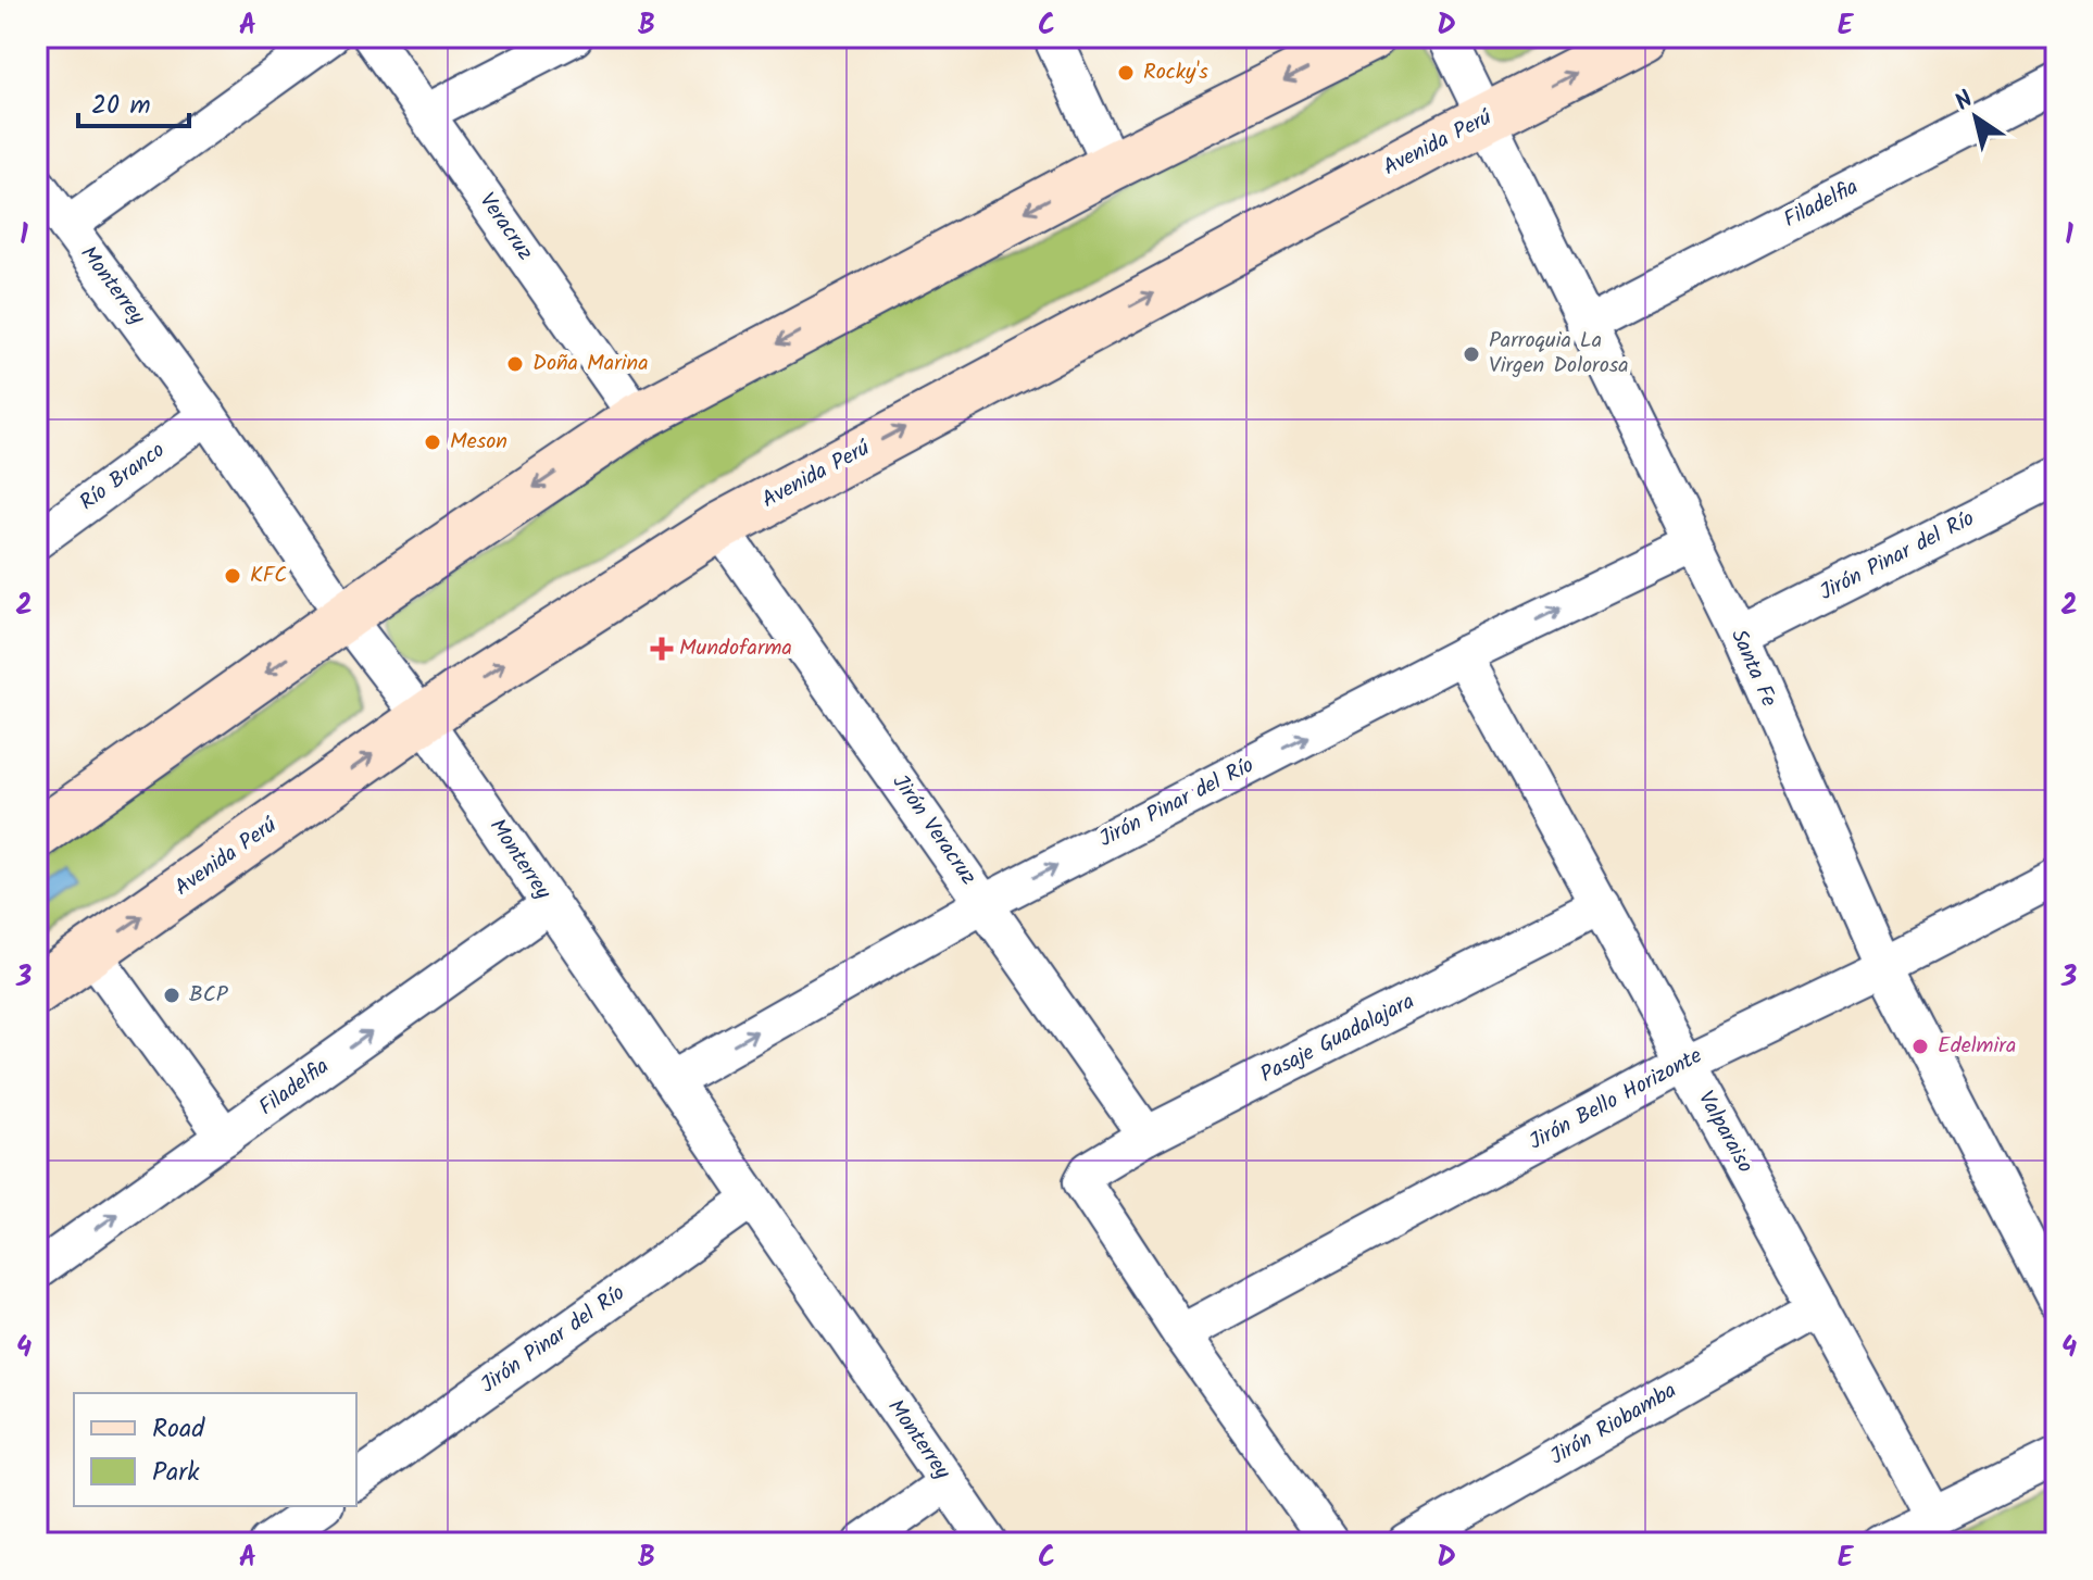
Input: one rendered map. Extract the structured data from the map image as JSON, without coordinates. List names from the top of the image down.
{
  "streets": {
    "main road": ["Avenida Perú"],
    "street": [
      "Filadelfia",
      "Veracruz",
      "Monterrey",
      "Río Branco",
      "Jirón Pinar del Río",
      "Santa Fe",
      "Jirón Veracruz",
      "Pasaje Guadalajara",
      "Jirón Bello Horizonte",
      "Valparaiso",
      "Jirón Riobamba"
    ]
  },
  "crossings": [
    ["Avenida Perú", "Monterrey"],
    ["Avenida Perú", "Santa Fe"],
    ["Avenida Perú", "Jirón Veracruz"],
    ["Filadelfia", "Monterrey"],
    ["Filadelfia", "Santa Fe"],
    ["Monterrey", "Río Branco"],
    ["Monterrey", "Jirón Pinar del Río"],
    ["Jirón Pinar del Río", "Santa Fe"],
    ["Jirón Pinar del Río", "Jirón Veracruz"],
    ["Jirón Pinar del Río", "Valparaiso"],
    ["Santa Fe", "Jirón Bello Horizonte"],
    ["Jirón Veracruz", "Pasaje Guadalajara"],
    ["Pasaje Guadalajara", "Jirón Bello Horizonte"],
    ["Pasaje Guadalajara", "Valparaiso"],
    ["Jirón Bello Horizonte", "Valparaiso"],
    ["Valparaiso", "Jirón Riobamba"]
  ],
  "one_way": ["Filadelfia", "Jirón Pinar del Río"],
  "places": {
    "other": [
      "Rocky's",
      "Parroquia La Virgen Dolorosa",
      "Doña Marina",
      "Meson",
      "KFC",
      "BCP",
      "Edelmira"
    ],
    "health": ["Mundofarma"]
  },
  "legend": ["Road", "Park"],
  "scale_bar": "20 m",
  "north": "top left",
  "grid": {
    "columns": [
      "A",
      "B",
      "C",
      "D",
      "E"
    ],
    "rows": [
      "1",
      "2",
      "3",
      "4"
    ]
  }
}
